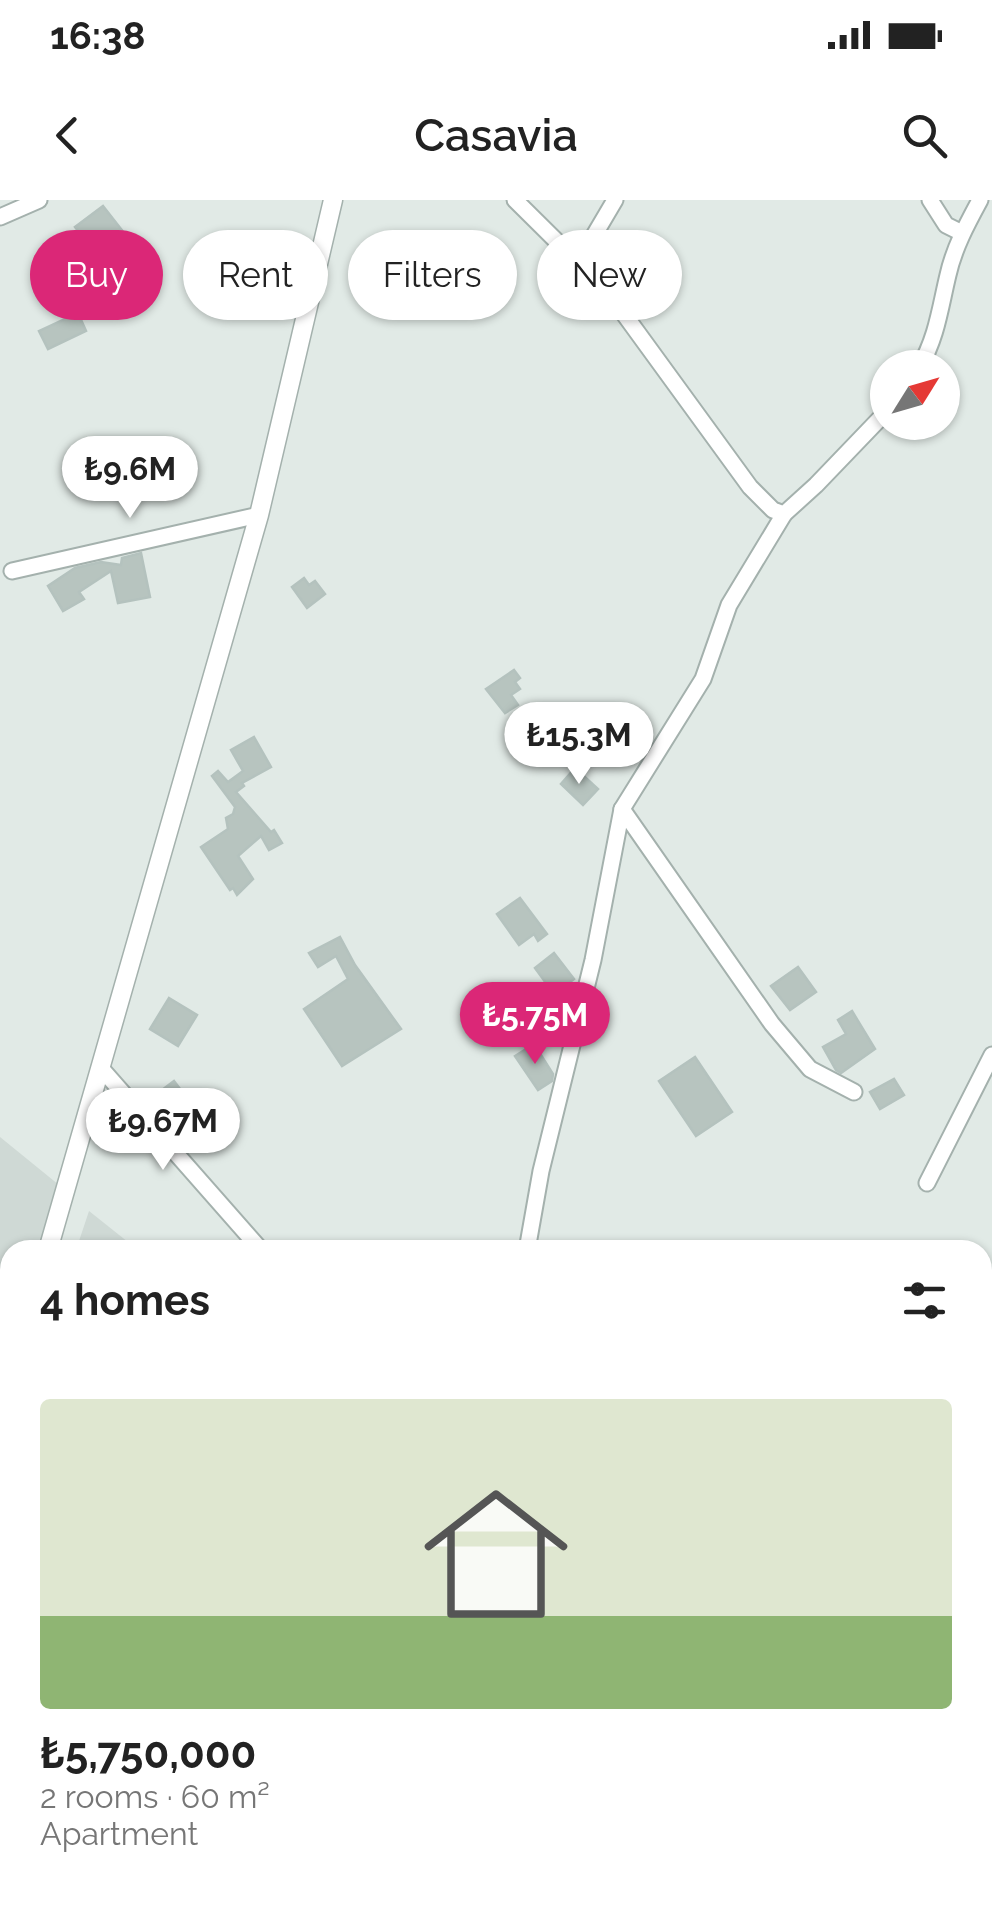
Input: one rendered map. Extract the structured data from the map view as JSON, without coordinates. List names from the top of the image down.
{
  "north": "top right",
  "page": {
    "status": "16:38",
    "header": "Casavia",
    "chip": [
      "Buy",
      "Rent",
      "Filters",
      "New"
    ],
    "price": [
      "₺9.6M",
      "₺15.3M",
      "₺5.75M",
      "₺9.67M"
    ],
    "heading": "4 homes",
    "list": [
      {
        "name": "₺5,750,000",
        "note": "2 rooms · 60 m² · Apartment"
      }
    ]
  }
}
